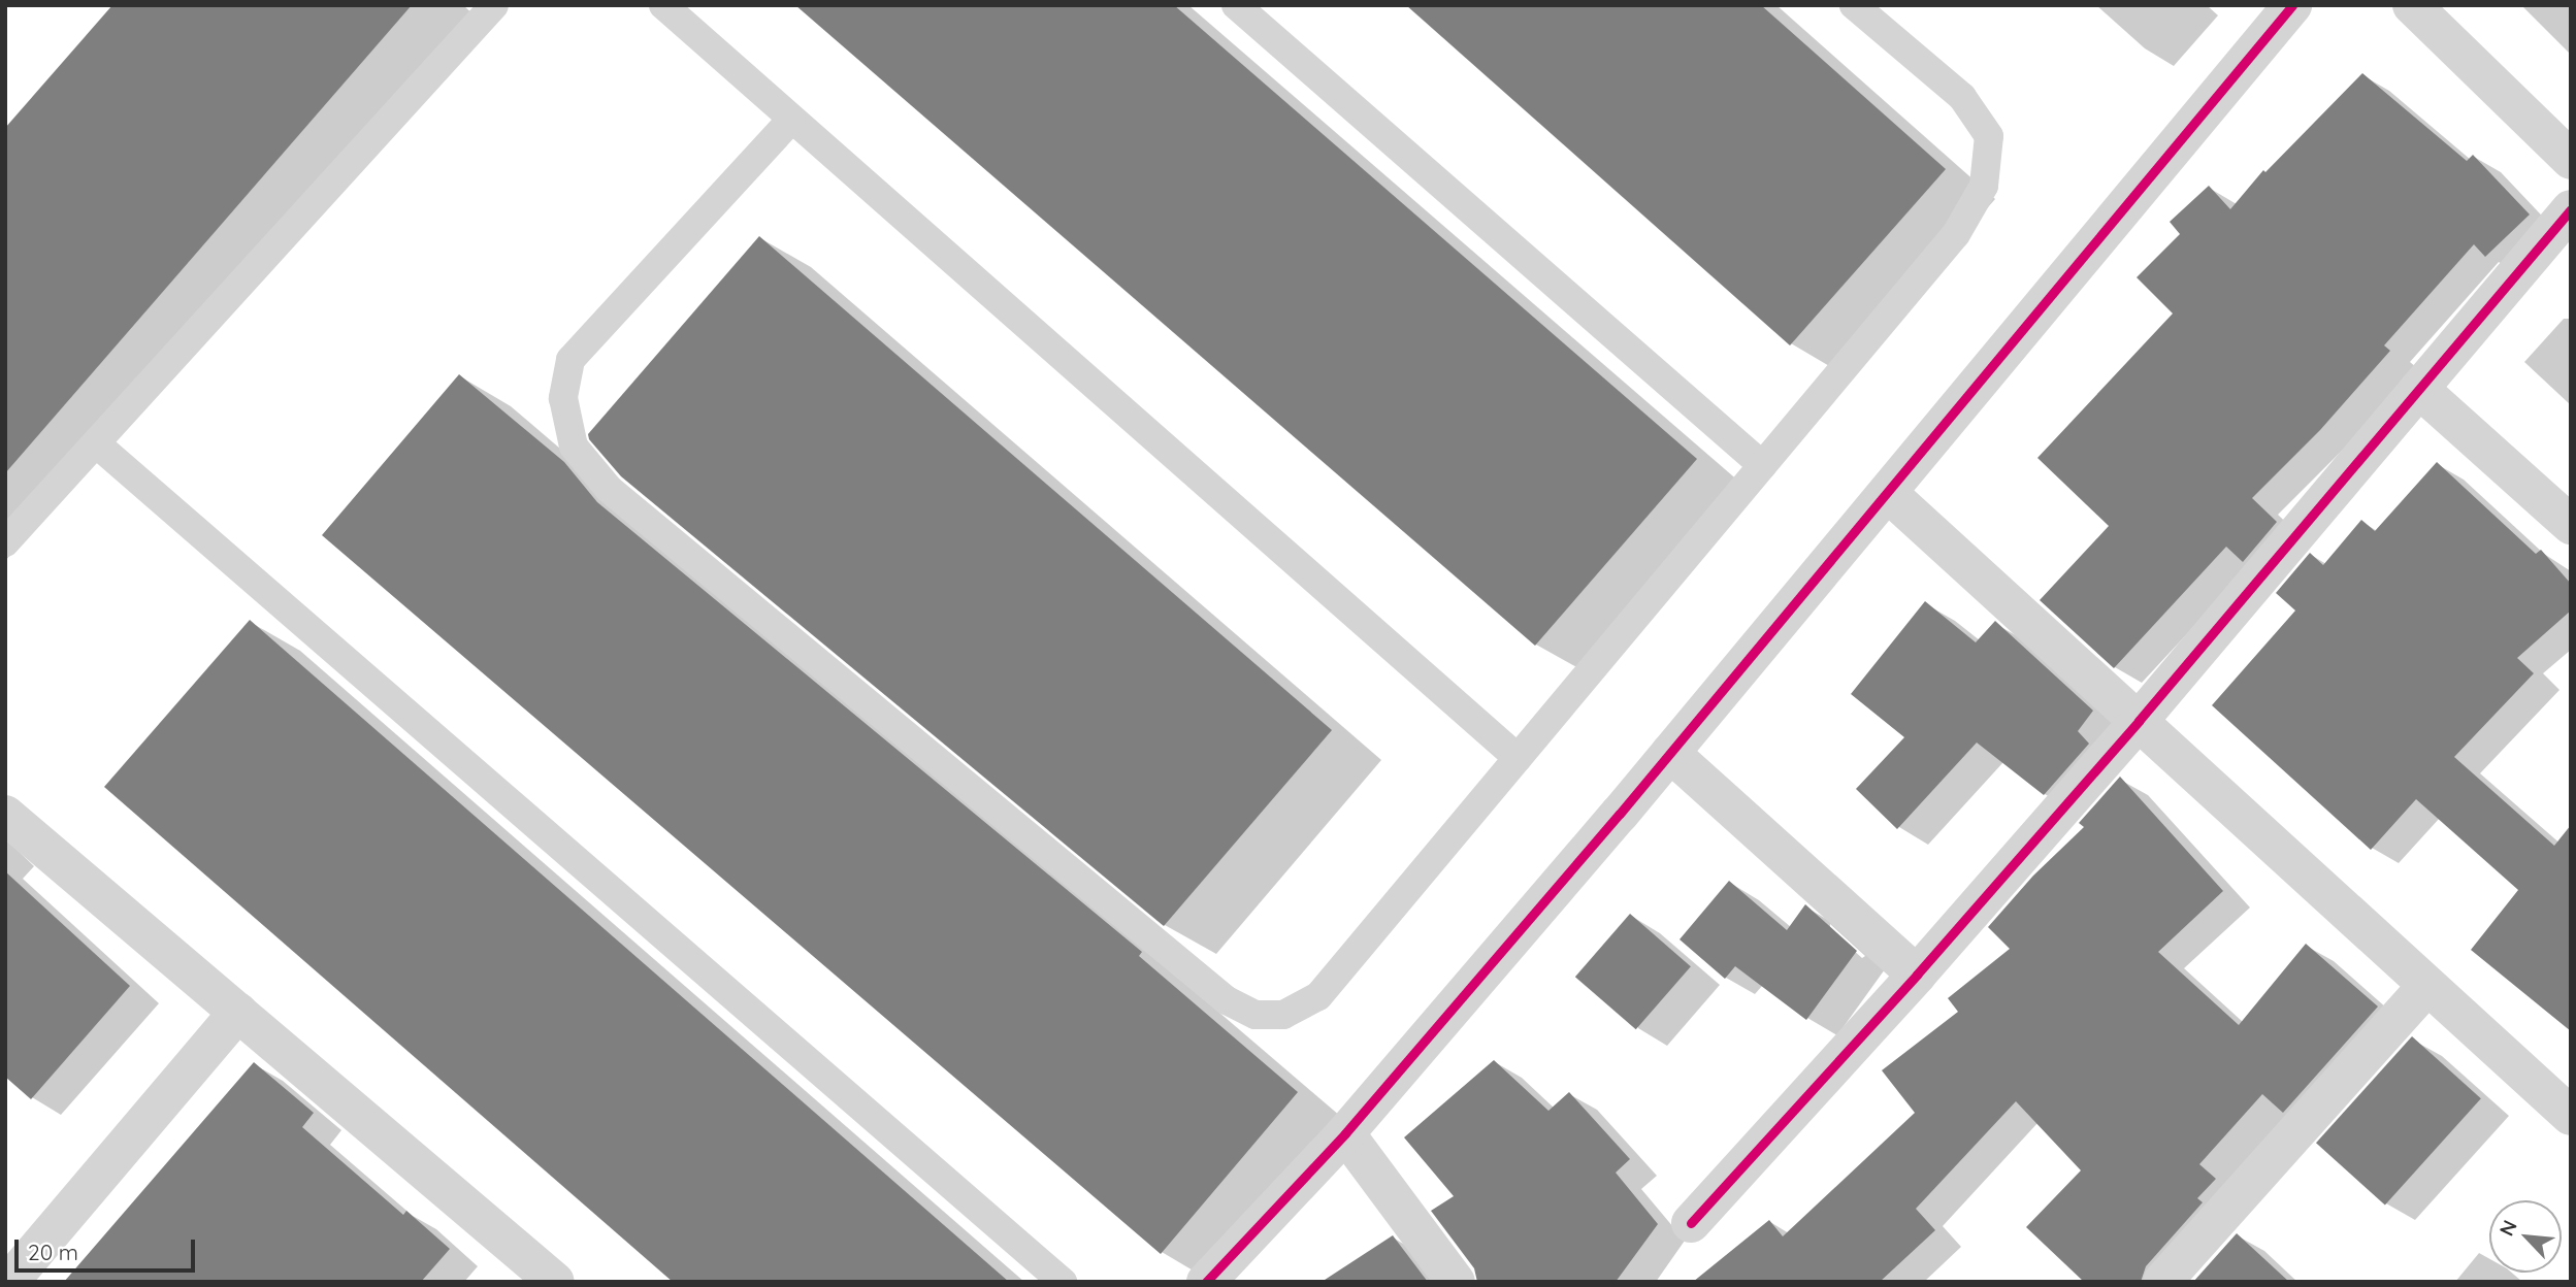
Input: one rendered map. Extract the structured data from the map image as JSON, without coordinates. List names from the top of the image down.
{
  "scale_bar": "20 m",
  "north": "top left"
}
